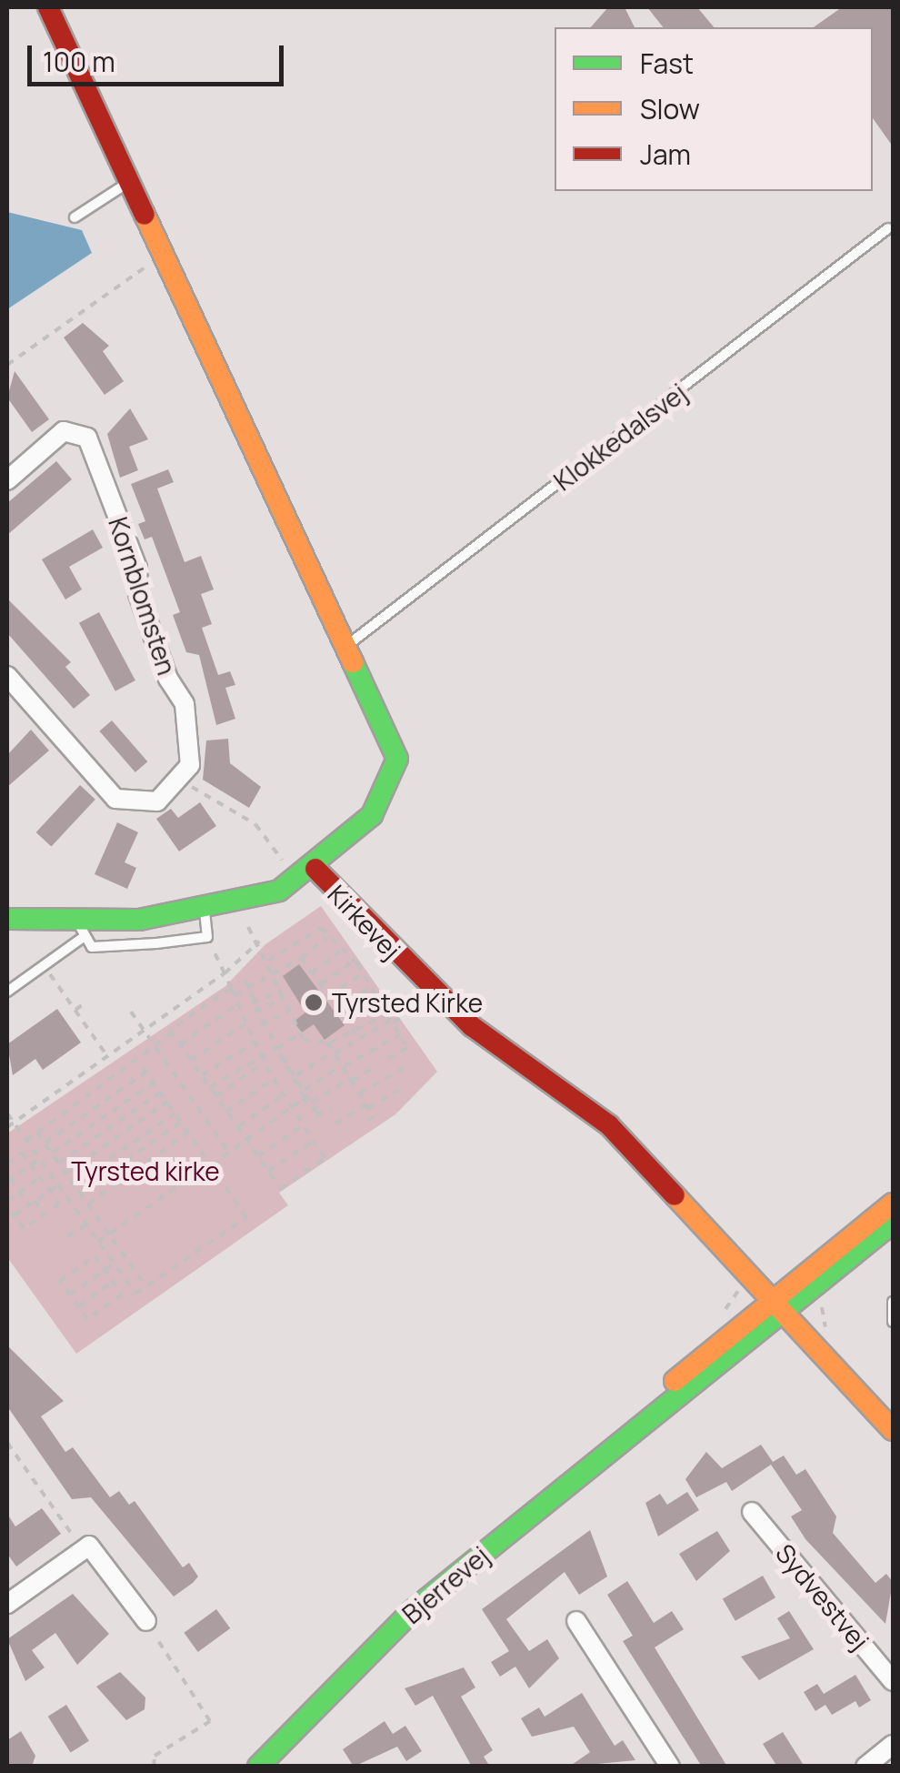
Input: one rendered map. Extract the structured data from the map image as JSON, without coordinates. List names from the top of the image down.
{
  "streets": {
    "street": [
      "Kornblomsten",
      "Kirkevej",
      "Bjerrevej",
      "Sydvestvej"
    ],
    "lane": ["Klokkedalsvej"]
  },
  "crossings": [
    ["Kirkevej", "Bjerrevej"]
  ],
  "parks": ["Tyrsted kirke"],
  "places": ["Tyrsted Kirke"],
  "legend": ["Fast", "Slow", "Jam"],
  "scale_bar": "100 m"
}
